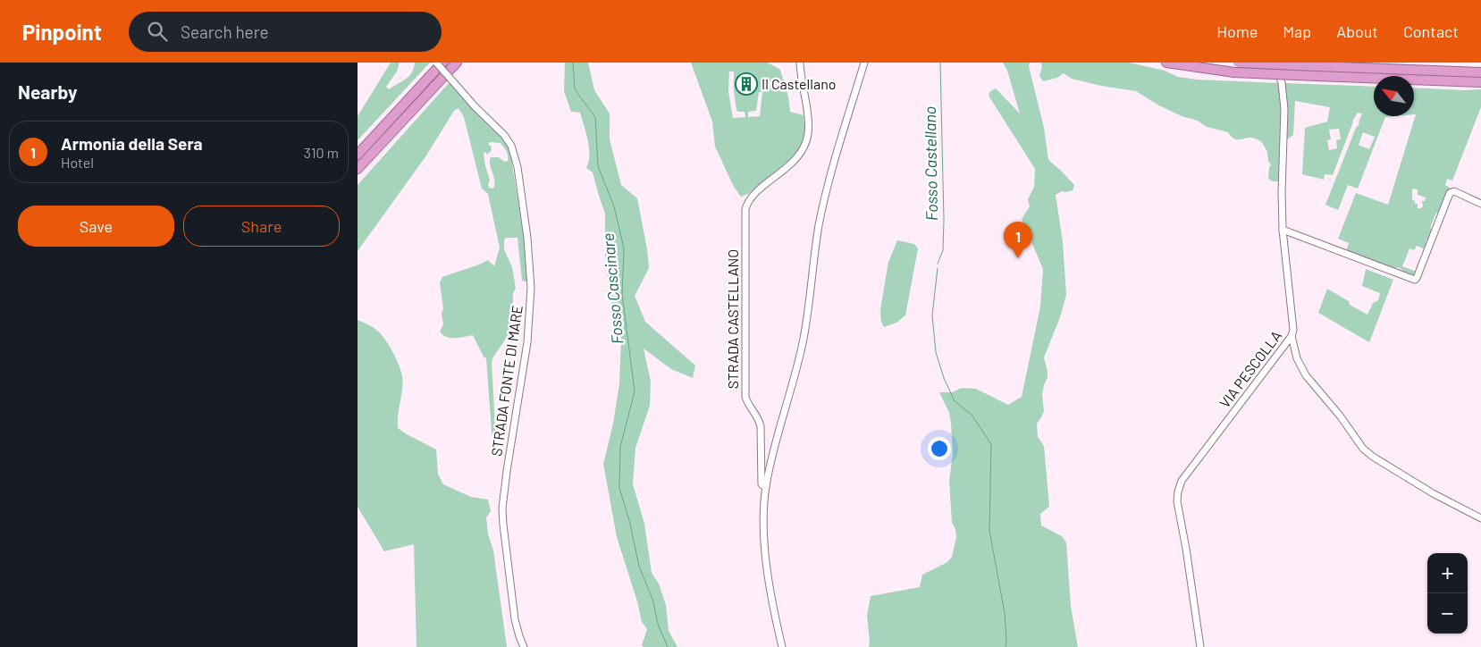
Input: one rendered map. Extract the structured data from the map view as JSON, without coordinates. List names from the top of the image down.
{
  "streets": {
    "street": ["STRADA CASTELLANO", "VIA PESCOLLA", "STRADA FONTE DI MARE"]
  },
  "water": ["Fosso Castellano", "Fosso Cascinare"],
  "places": {
    "building": ["Il Castellano"]
  },
  "north": "top left",
  "page": {
    "header": "Pinpoint",
    "search": "Search here",
    "nav": [
      "Home",
      "Map",
      "About",
      "Contact"
    ],
    "heading": "Nearby",
    "list": [
      {
        "mark": "1",
        "name": "Armonia della Sera",
        "note": "Hotel",
        "value": "310 m"
      }
    ],
    "buttons": ["Save", "Share"],
    "pins": "1",
    "map_buttons": ["+", "−"]
  }
}
